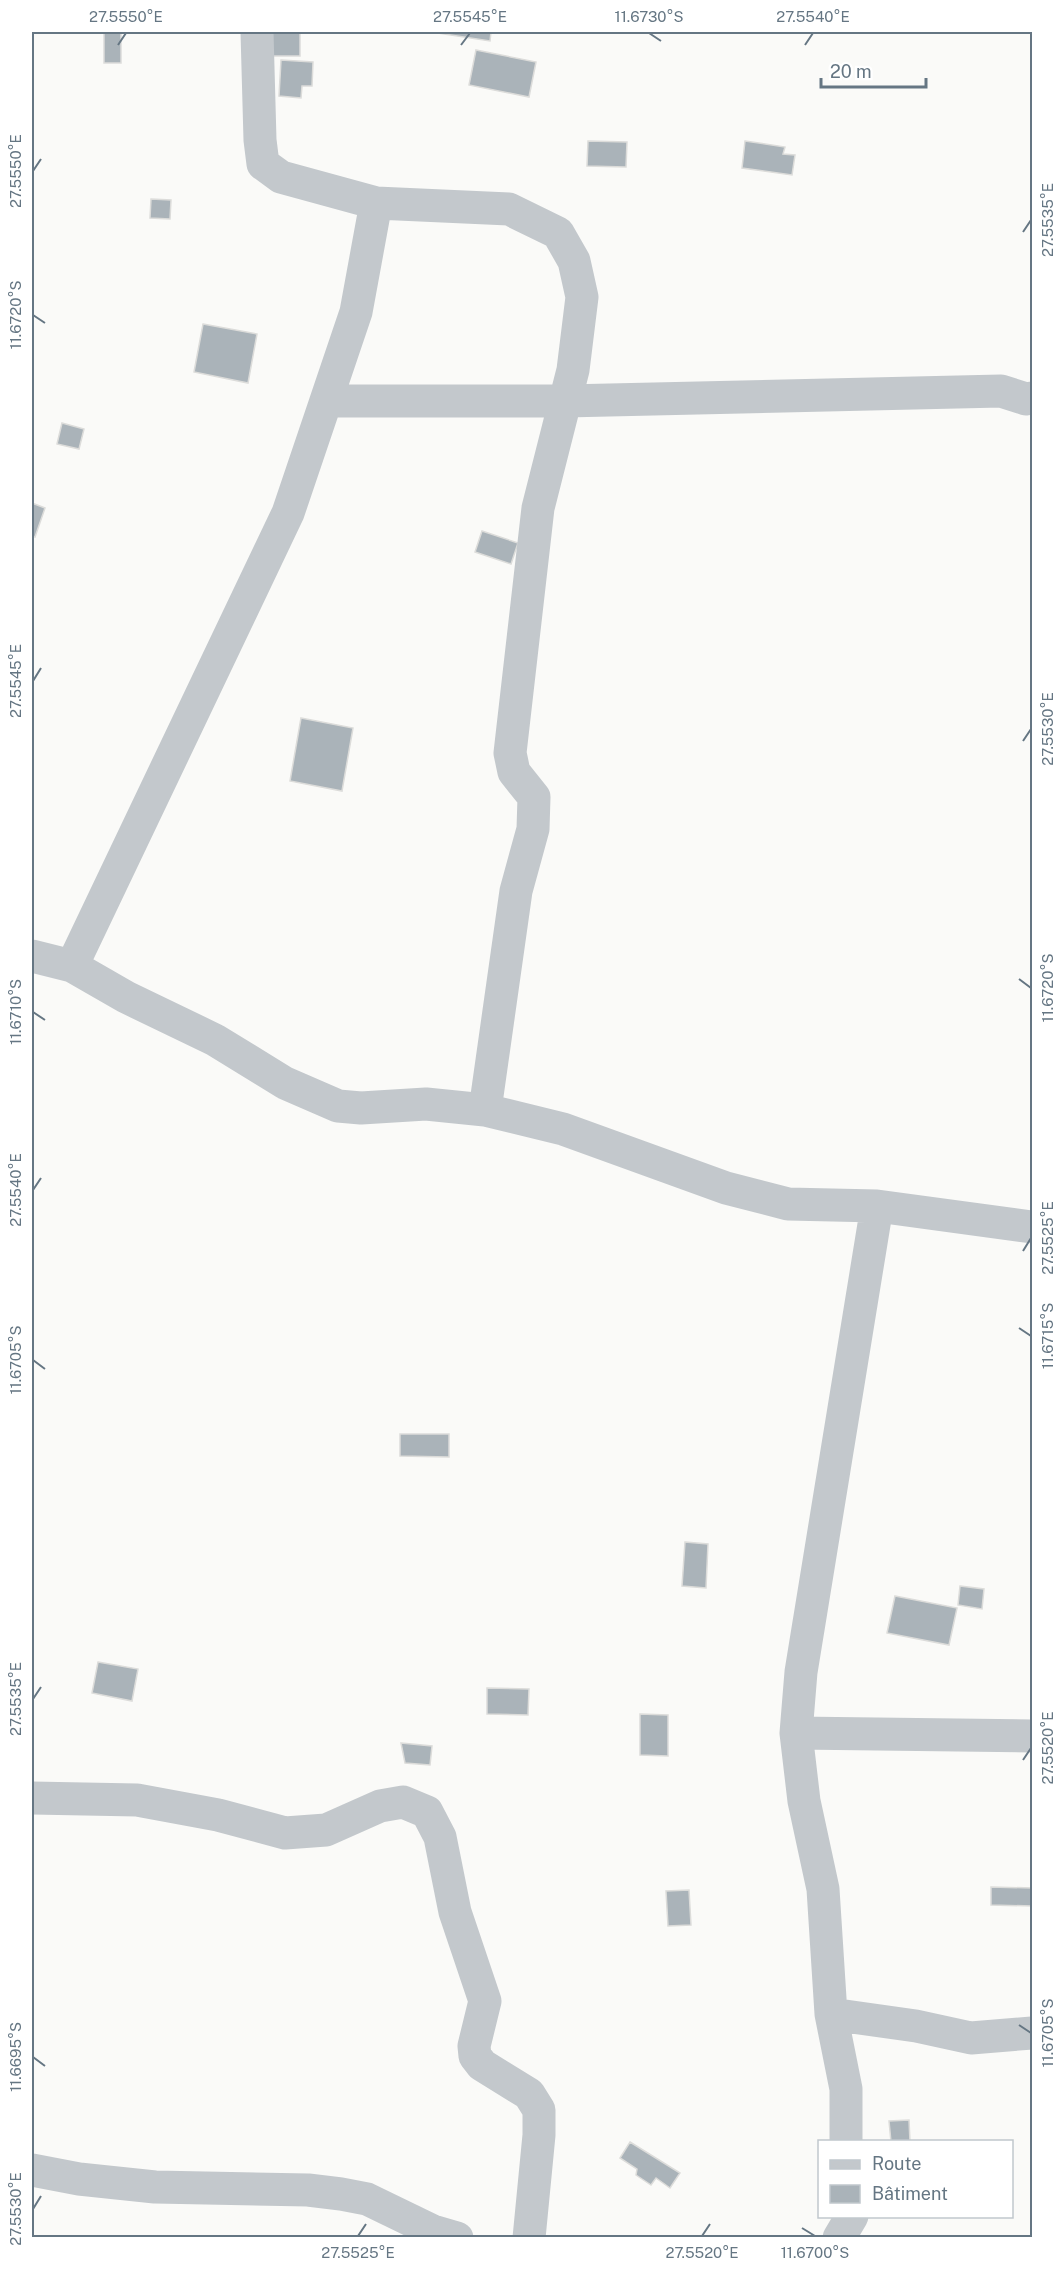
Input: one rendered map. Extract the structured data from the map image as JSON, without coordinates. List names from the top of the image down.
{
  "legend": ["Route", "Bâtiment"],
  "scale_bar": "20 m",
  "coordinates": [
    "27.5550°E",
    "27.5545°E",
    "11.6730°S",
    "27.5540°E",
    "27.5535°E",
    "11.6720°S",
    "27.5530°E",
    "11.6710°S",
    "27.5525°E",
    "11.6715°S",
    "11.6705°S",
    "27.5520°E",
    "11.6695°S",
    "11.6700°S"
  ]
}
